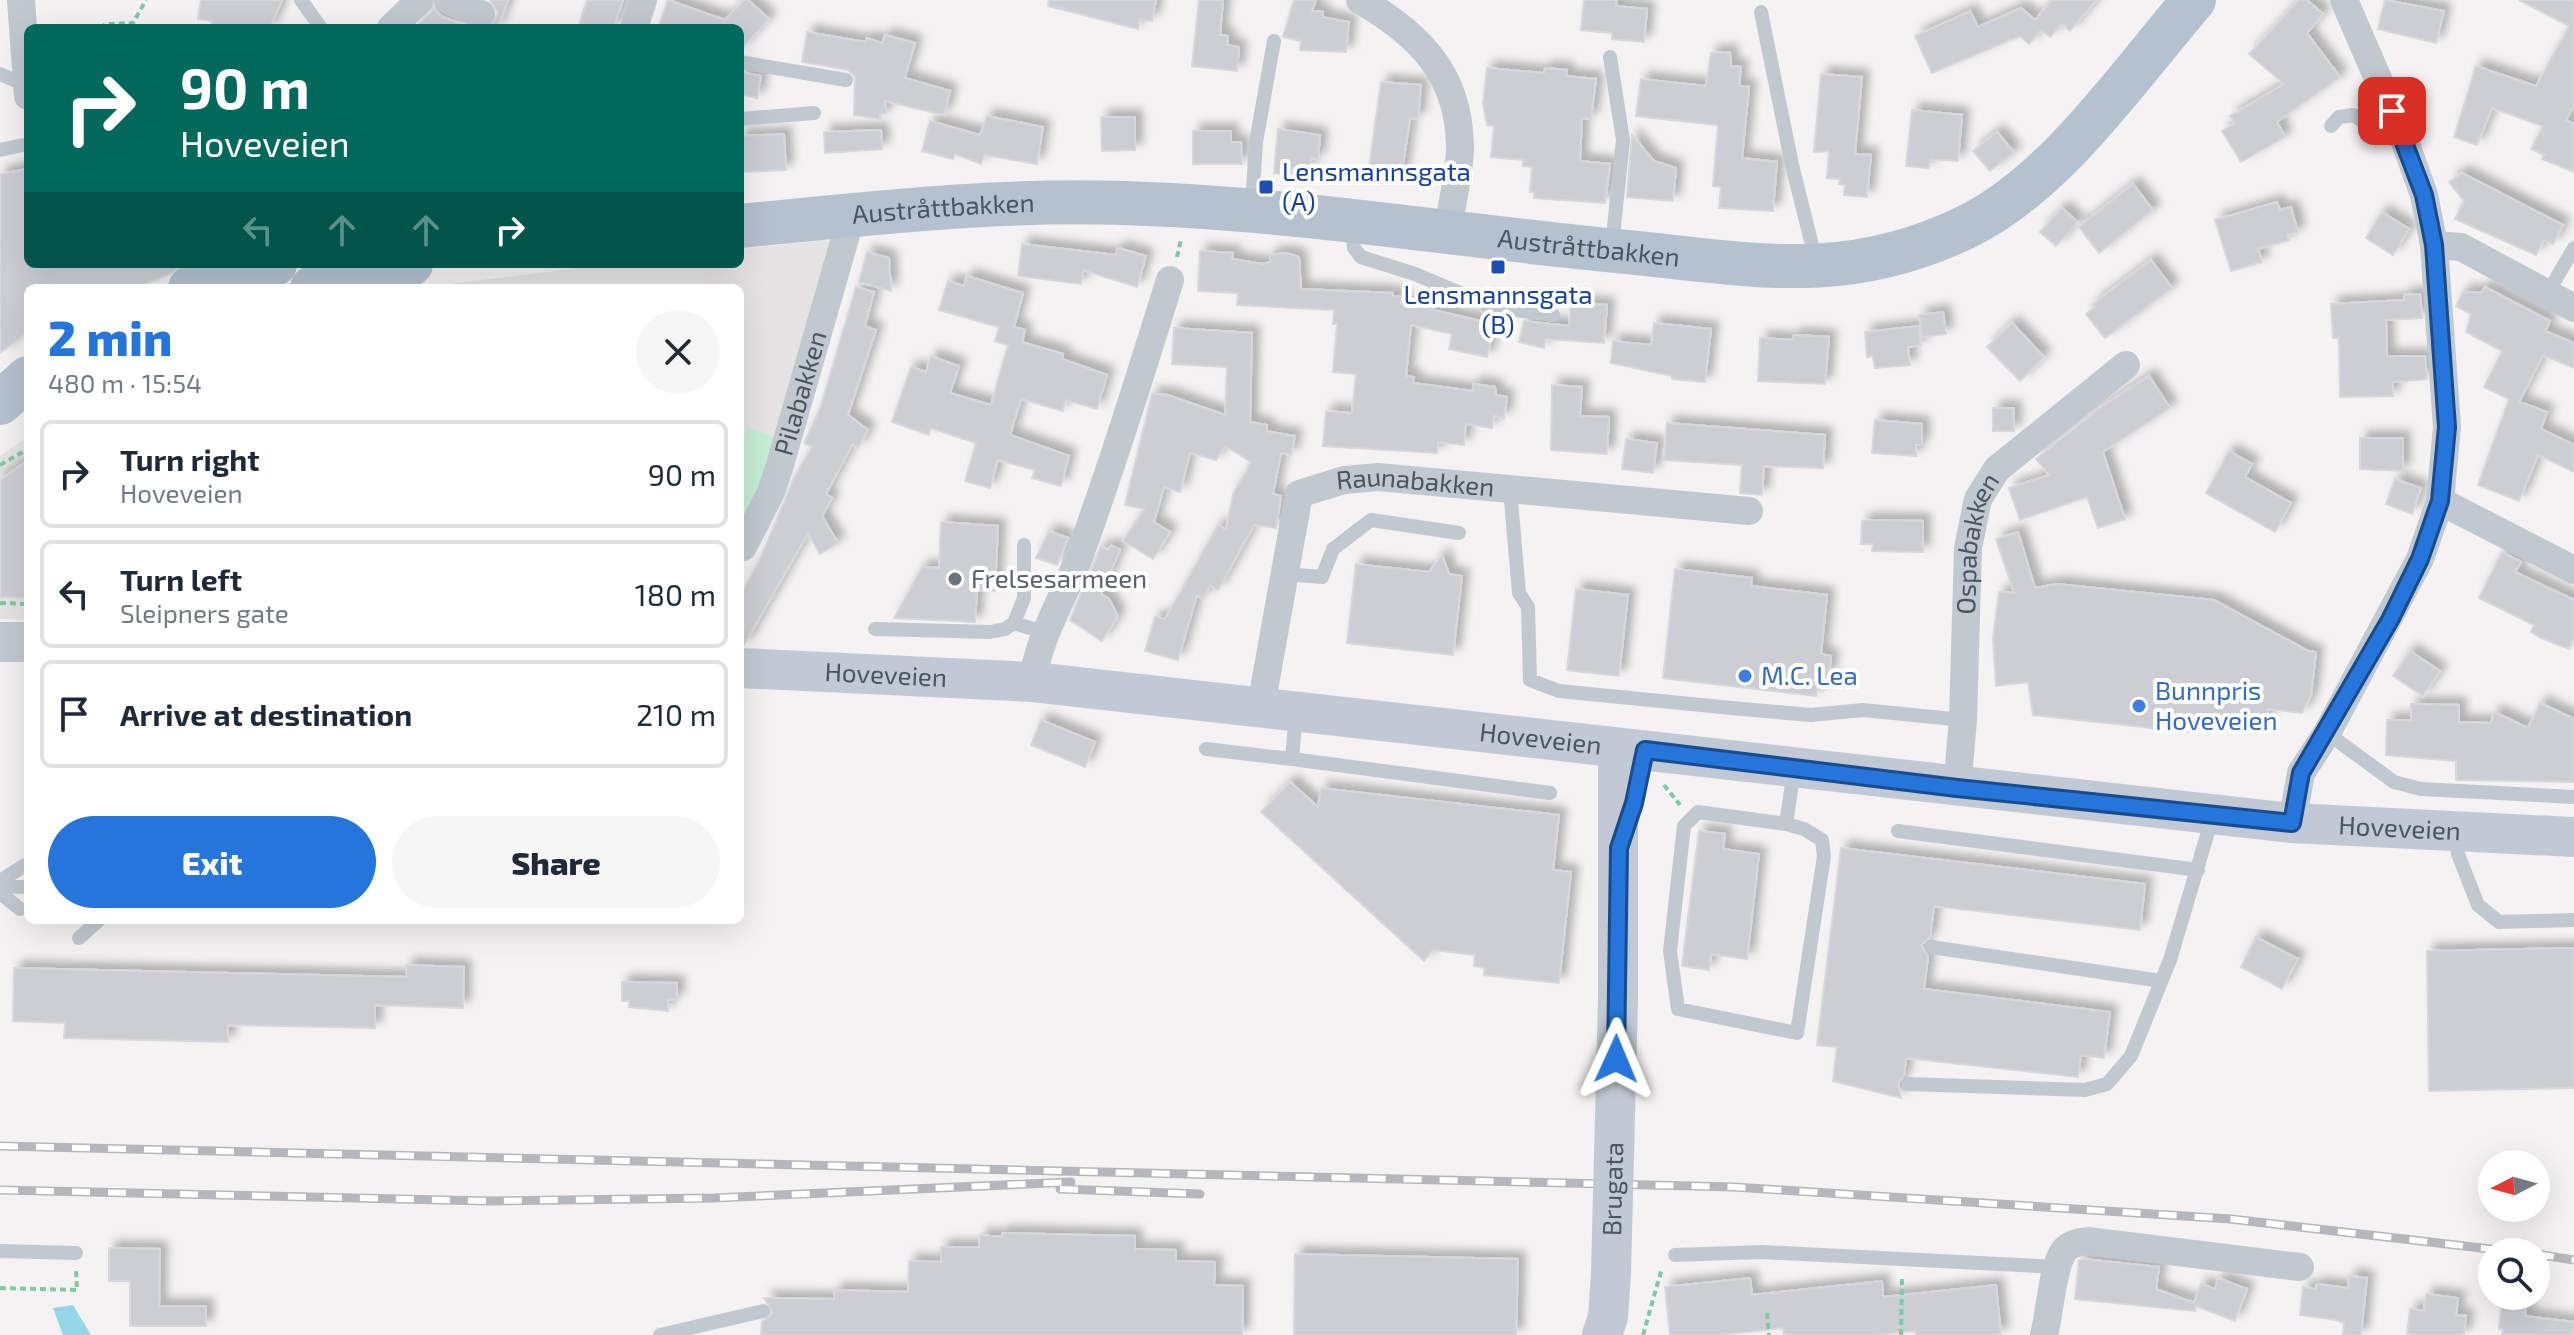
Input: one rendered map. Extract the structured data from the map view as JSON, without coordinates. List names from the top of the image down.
{
  "streets": {
    "main road": ["Austråttbakken", "Hoveveien", "Brugata"],
    "street": ["Pilabakken", "Raunabakken", "Ospabakken"]
  },
  "crossings": [
    ["Raunabakken", "Hoveveien"],
    ["Ospabakken", "Hoveveien"],
    ["Hoveveien", "Brugata"]
  ],
  "places": {
    "transit": ["Lensmannsgata (A)", "Lensmannsgata (B)"],
    "other": ["Frelsesarmeen", "M.C. Lea", "Bunnpris Hoveveien"]
  },
  "north": "left",
  "page": {
    "turn": ["90 m", "Hoveveien"],
    "heading": ["2 min", "480 m · 15:54"],
    "list": [
      {
        "name": "Turn right",
        "note": "Hoveveien",
        "value": "90 m"
      },
      {
        "name": "Turn left",
        "note": "Sleipners gate",
        "value": "180 m"
      },
      {
        "name": "Arrive at destination",
        "value": "210 m"
      }
    ],
    "buttons": ["Exit", "Share"]
  }
}
